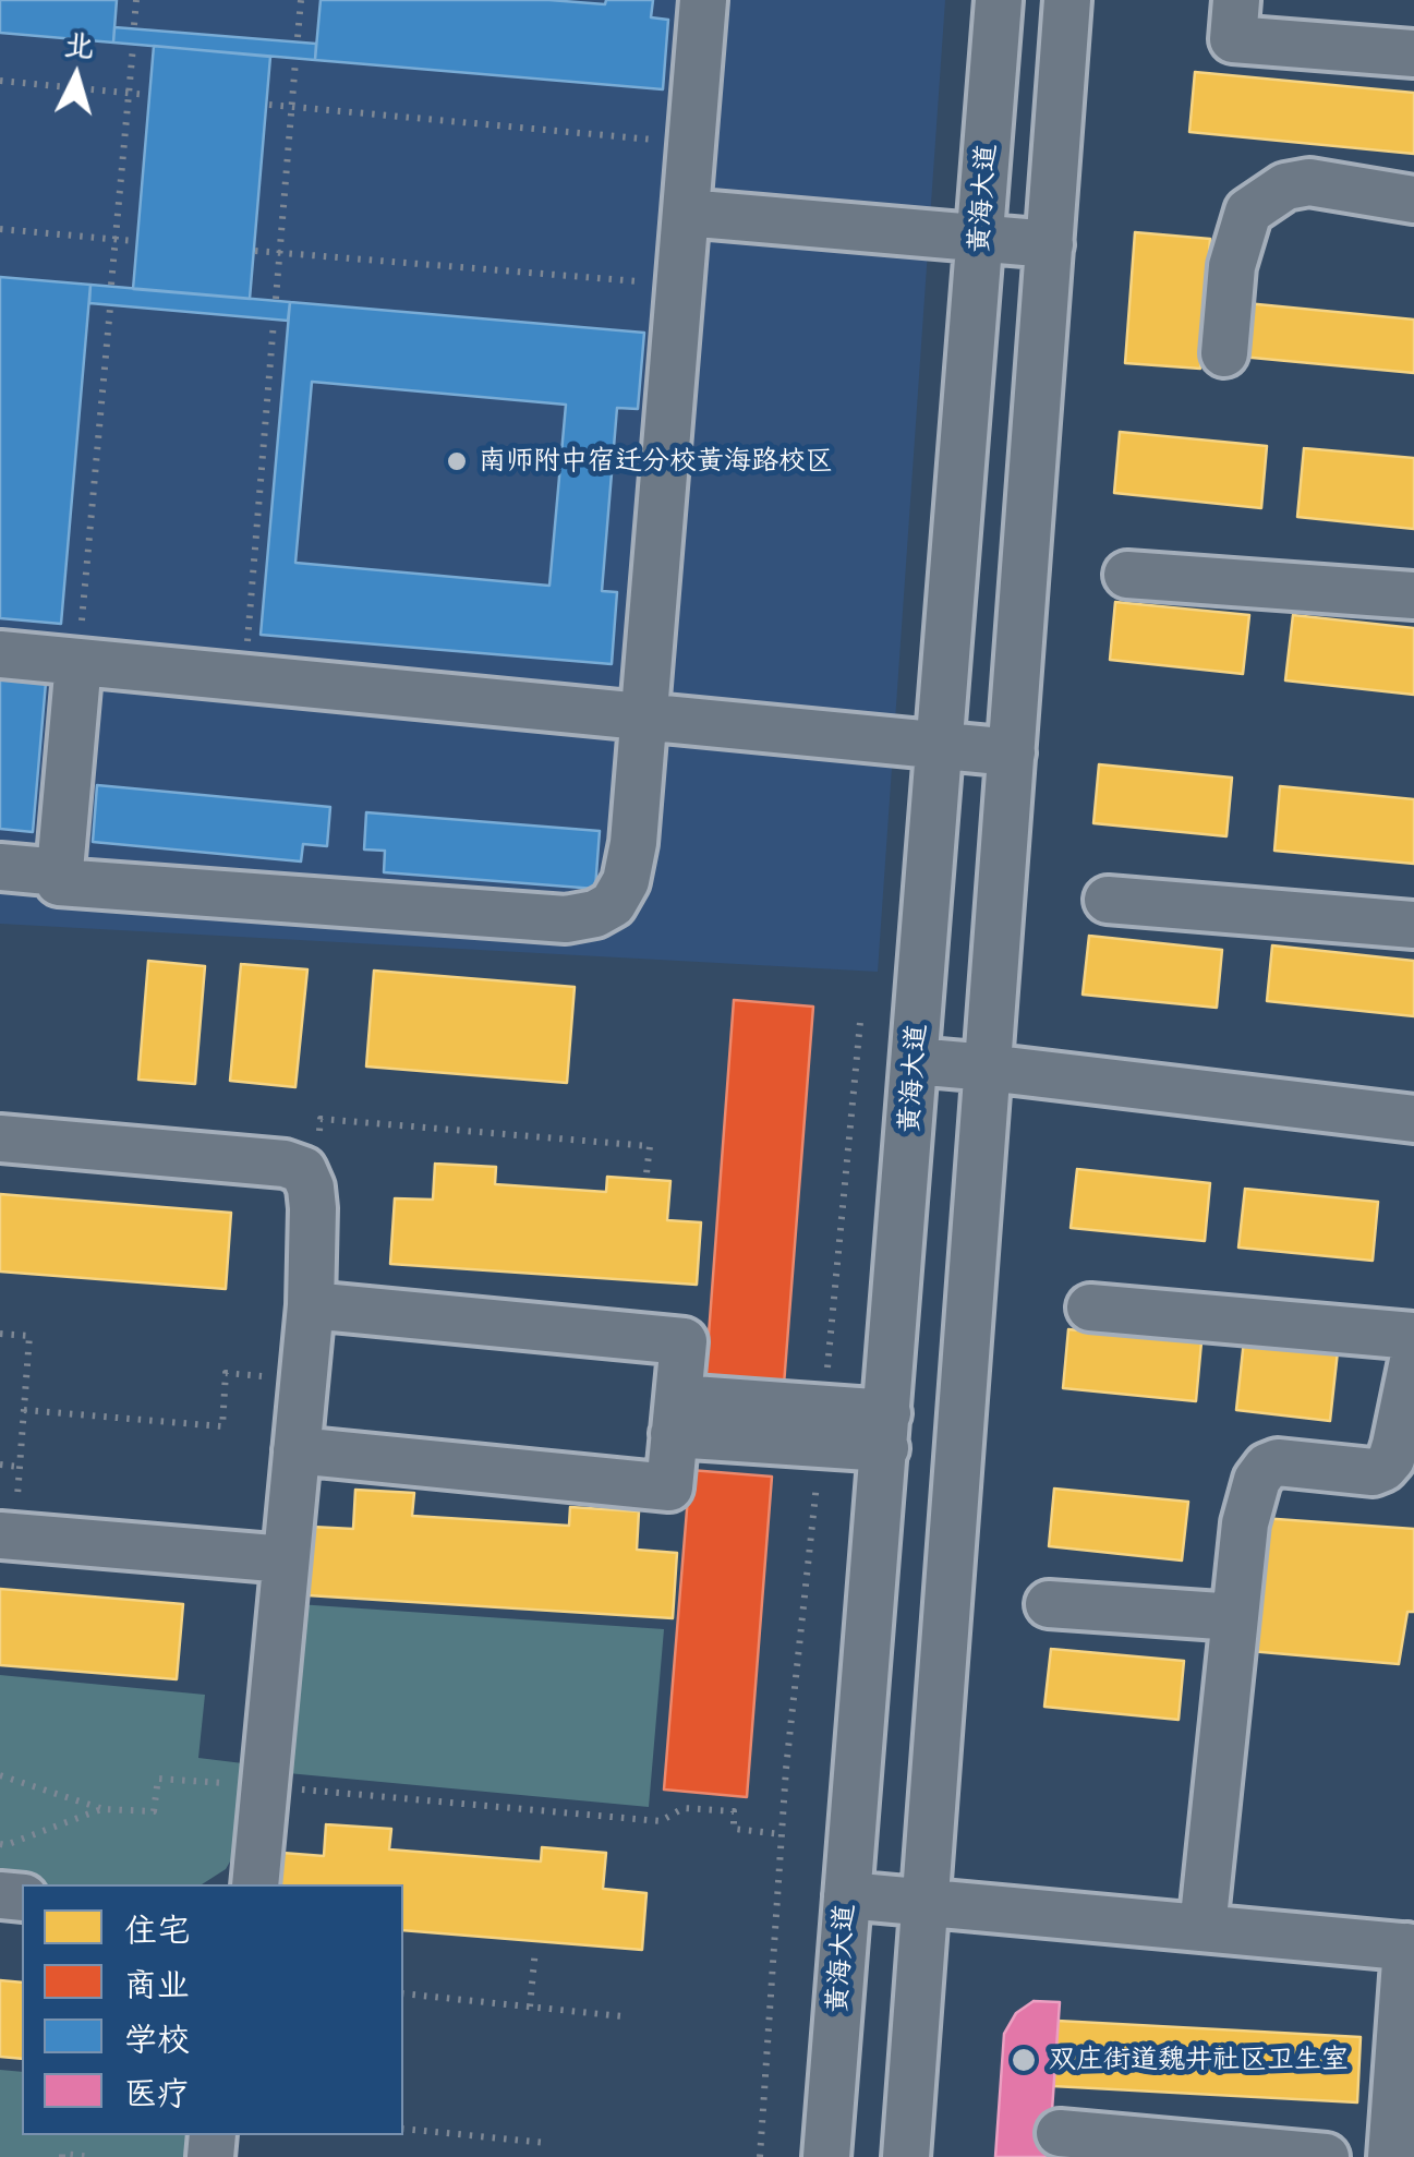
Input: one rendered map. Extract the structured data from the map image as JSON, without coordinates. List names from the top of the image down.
{
  "streets": {
    "street": ["黄海大道"]
  },
  "places": ["南师附中宿迁分校黄海路校区", "双庄街道魏井社区卫生室"],
  "legend": [
    "住宅",
    "商业",
    "学校",
    "医疗"
  ],
  "north": "top"
}
